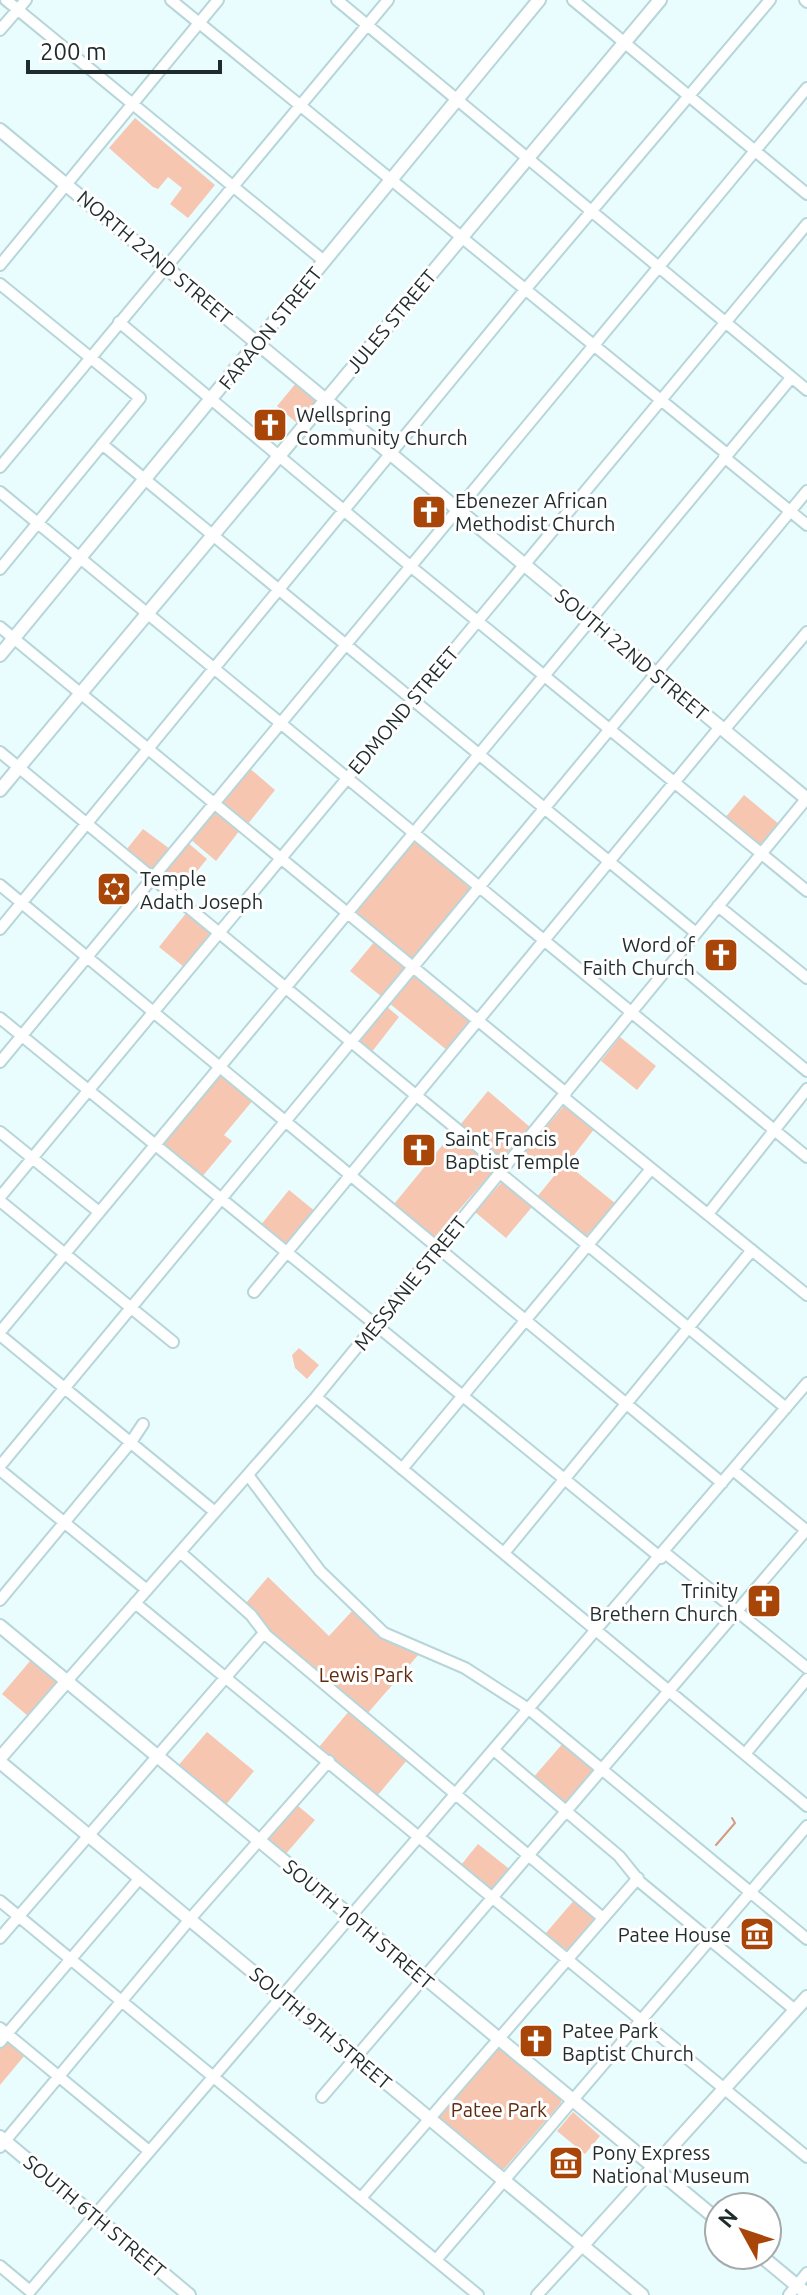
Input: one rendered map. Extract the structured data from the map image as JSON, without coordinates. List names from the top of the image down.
{
  "streets": {
    "main road": [
      "NORTH 22ND STREET",
      "JULES STREET",
      "FARAON STREET",
      "SOUTH 22ND STREET",
      "MESSANIE STREET",
      "SOUTH 10TH STREET",
      "SOUTH 9TH STREET",
      "SOUTH 6TH STREET"
    ],
    "street": ["EDMOND STREET"]
  },
  "crossings": [
    ["NORTH 22ND STREET", "JULES STREET"],
    ["NORTH 22ND STREET", "FARAON STREET"],
    ["NORTH 22ND STREET", "SOUTH 22ND STREET"],
    ["SOUTH 22ND STREET", "EDMOND STREET"],
    ["SOUTH 22ND STREET", "MESSANIE STREET"],
    ["MESSANIE STREET", "SOUTH 10TH STREET"],
    ["MESSANIE STREET", "SOUTH 9TH STREET"]
  ],
  "parks": ["Lewis Park", "Patee Park"],
  "places": {
    "church": [
      "Wellspring Community Church",
      "Ebenezer African Methodist Church",
      "Word of Faith Church",
      "Saint Francis Baptist Temple",
      "Trinity Brethern Church",
      "Patee Park Baptist Church"
    ],
    "synagogue": ["Temple Adath Joseph"],
    "museum": ["Patee House", "Pony Express National Museum"]
  },
  "scale_bar": "200 m",
  "north": "top left"
}
